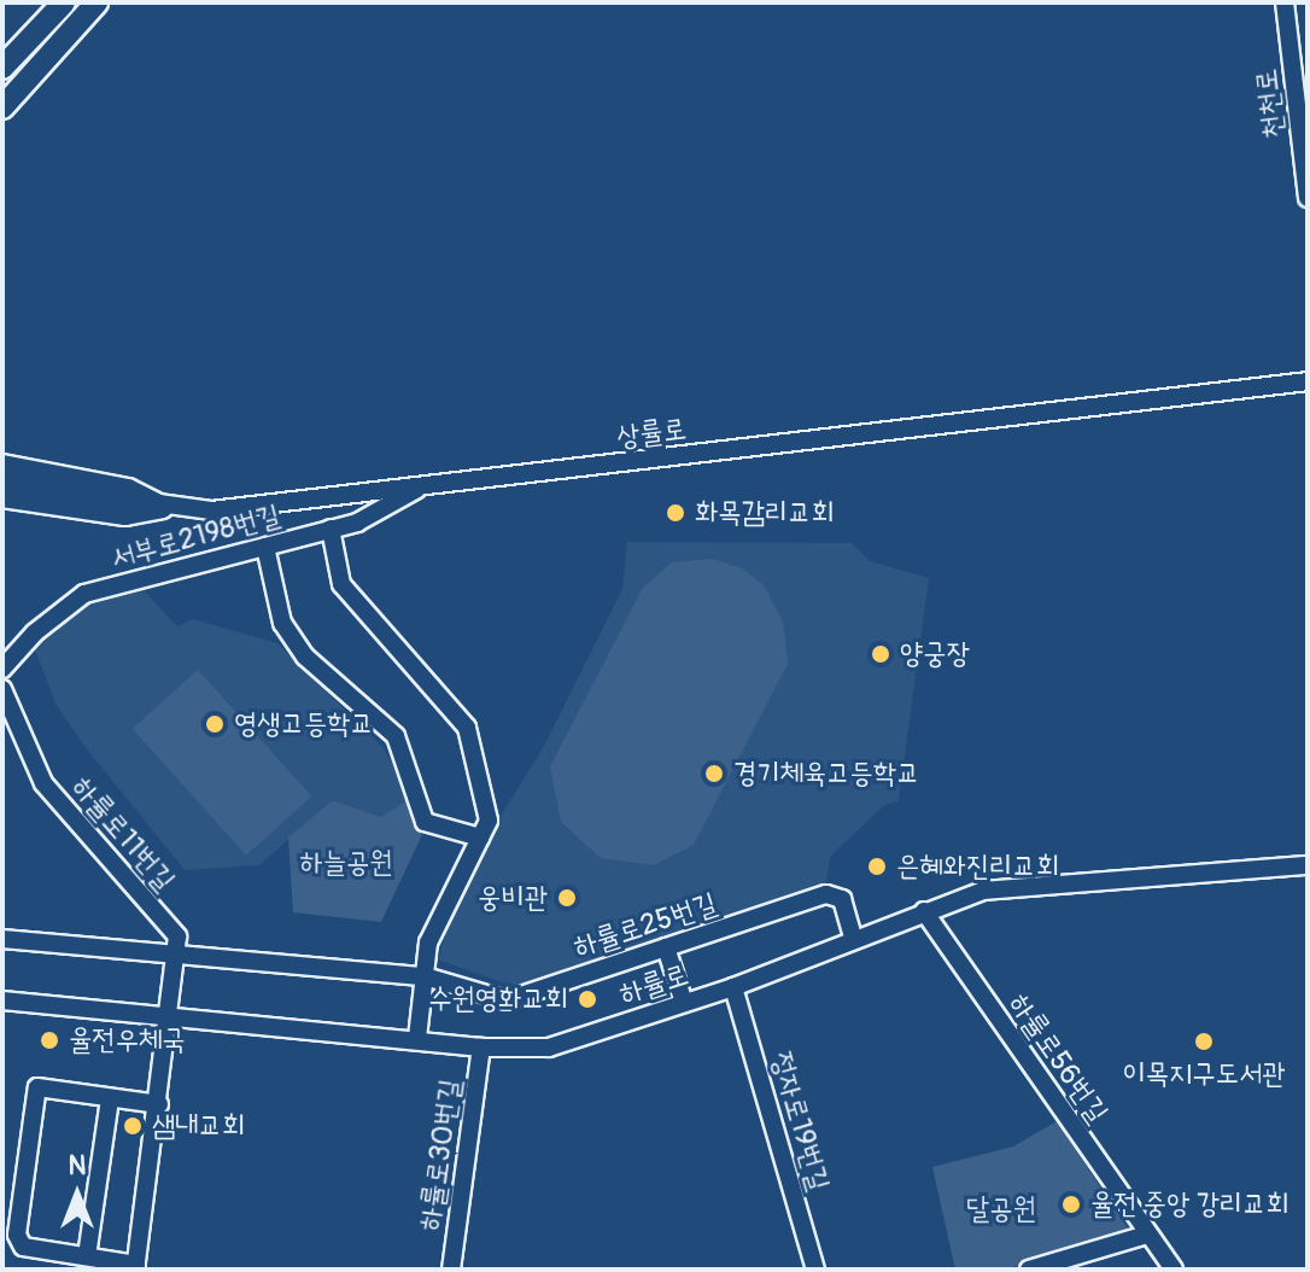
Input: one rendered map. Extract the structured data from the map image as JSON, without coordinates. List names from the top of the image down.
{
  "streets": {
    "street": [
      "천천로",
      "상률로",
      "서부로2198번길",
      "하률로11번길",
      "하률로25번길",
      "하률로",
      "하률로56번길",
      "정자로19번길",
      "하률로30번길"
    ]
  },
  "crossings": [
    ["상률로", "서부로2198번길"],
    ["하률로11번길", "하률로25번길"],
    ["하률로25번길", "하률로"],
    ["하률로", "하률로56번길"],
    ["하률로", "정자로19번길"],
    ["하률로", "하률로30번길"]
  ],
  "parks": ["하늘공원", "달공원"],
  "places": [
    "화목감리교회",
    "양궁장",
    "영생고등학교",
    "경기체육고등학교",
    "은혜와진리교회",
    "웅비관",
    "수원영화교회",
    "율전우체국",
    "이목지구도서관",
    "샘내교회",
    "율전 중앙 강리교회"
  ],
  "north": "top"
}
